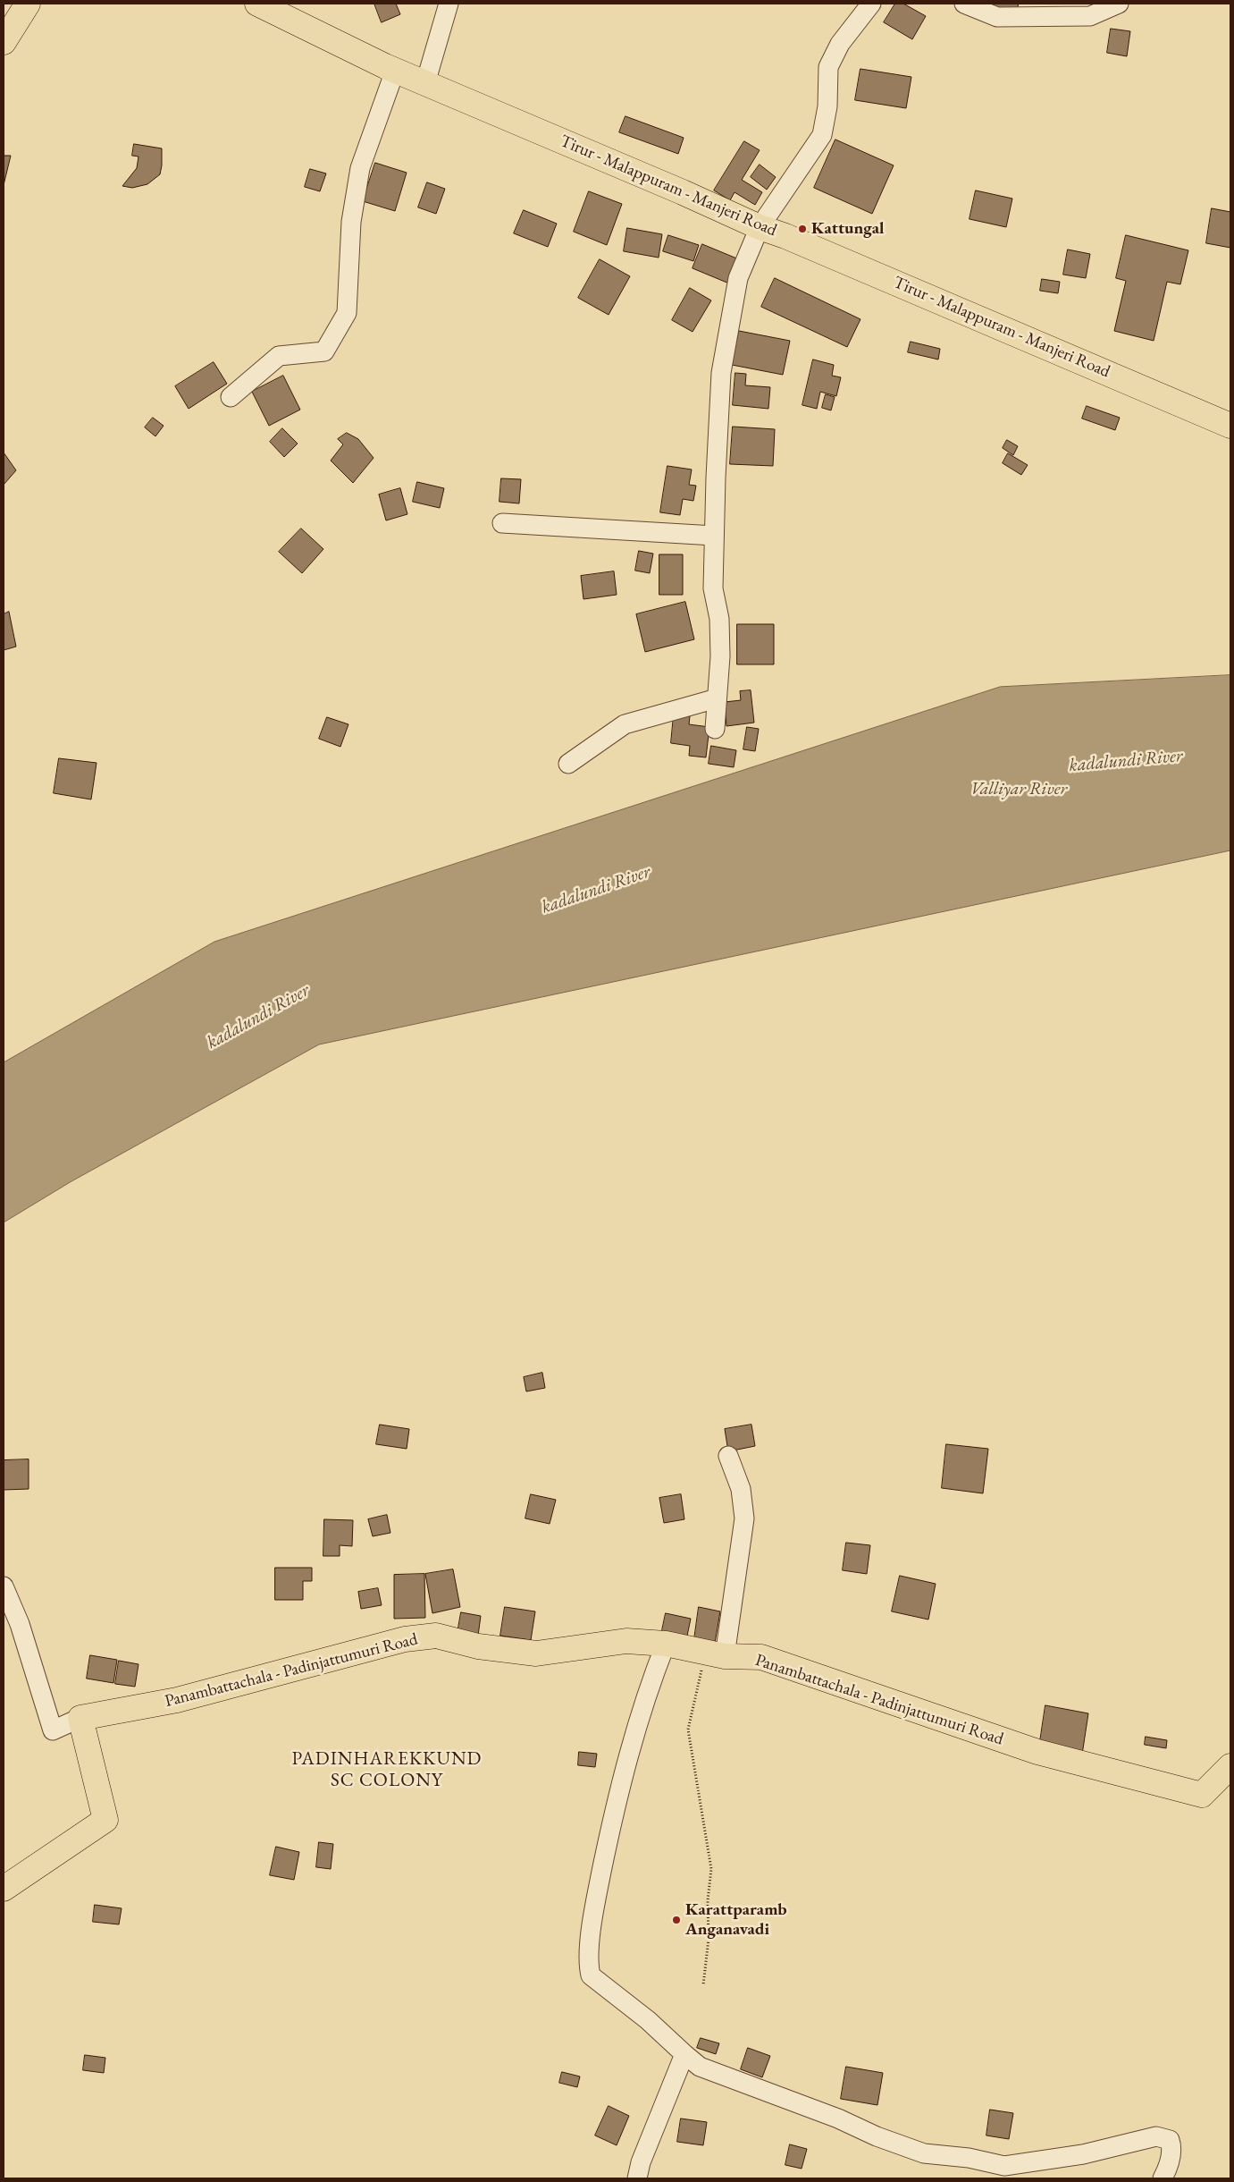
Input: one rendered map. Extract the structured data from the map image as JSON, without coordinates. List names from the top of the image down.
{
  "streets": {
    "main road": ["Tirur - Malappuram - Manjeri Road", "Panambattachala - Padinjattumuri Road"]
  },
  "districts": ["PADINHAREKKUND SC COLONY"],
  "water": ["kadalundi River", "Valliyar River"],
  "places": ["Kattungal", "Karattparamb Anganavadi"]
}
